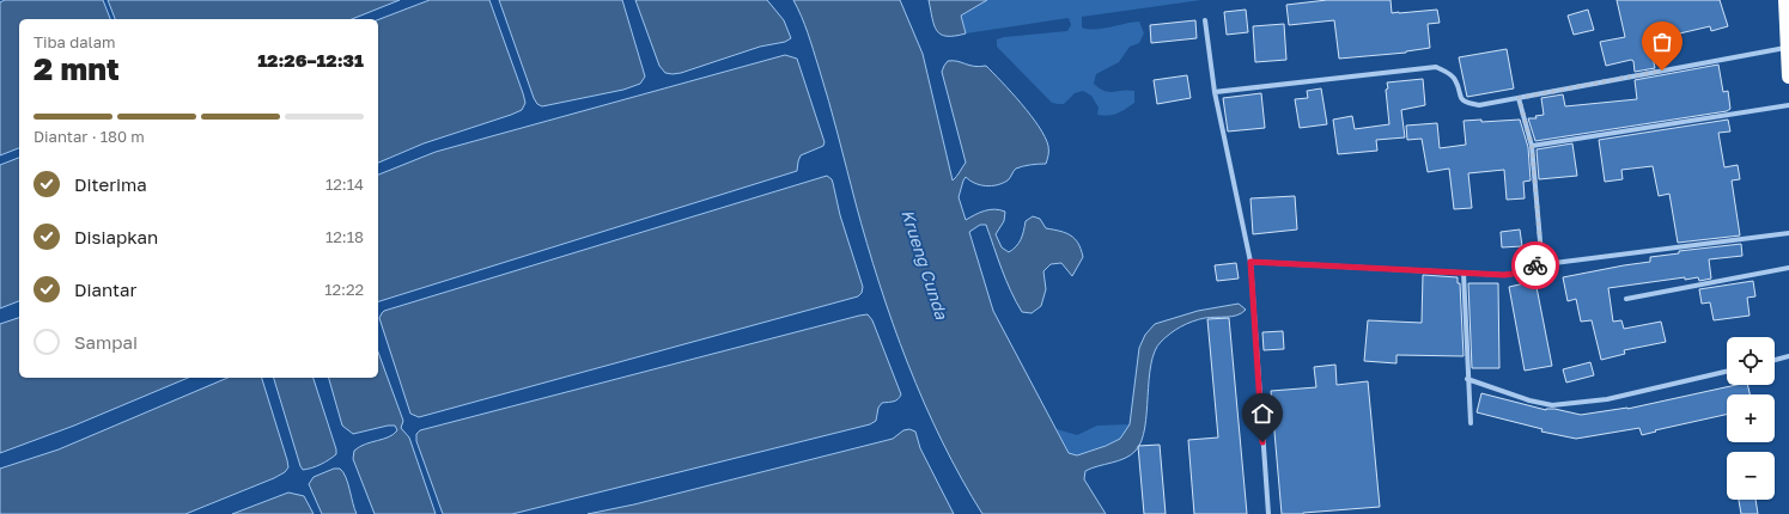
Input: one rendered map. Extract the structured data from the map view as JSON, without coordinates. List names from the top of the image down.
{
  "water": ["Krueng Cunda"],
  "page": {
    "heading": ["2 mnt", "Tiba dalam", "12:26–12:31"],
    "bar": "Diantar · 180 m",
    "list": [
      ["Diterima", "12:14"],
      ["Disiapkan", "12:18"],
      ["Diantar", "12:22"],
      "Sampai"
    ],
    "map_buttons": ["+", "−"]
  }
}
